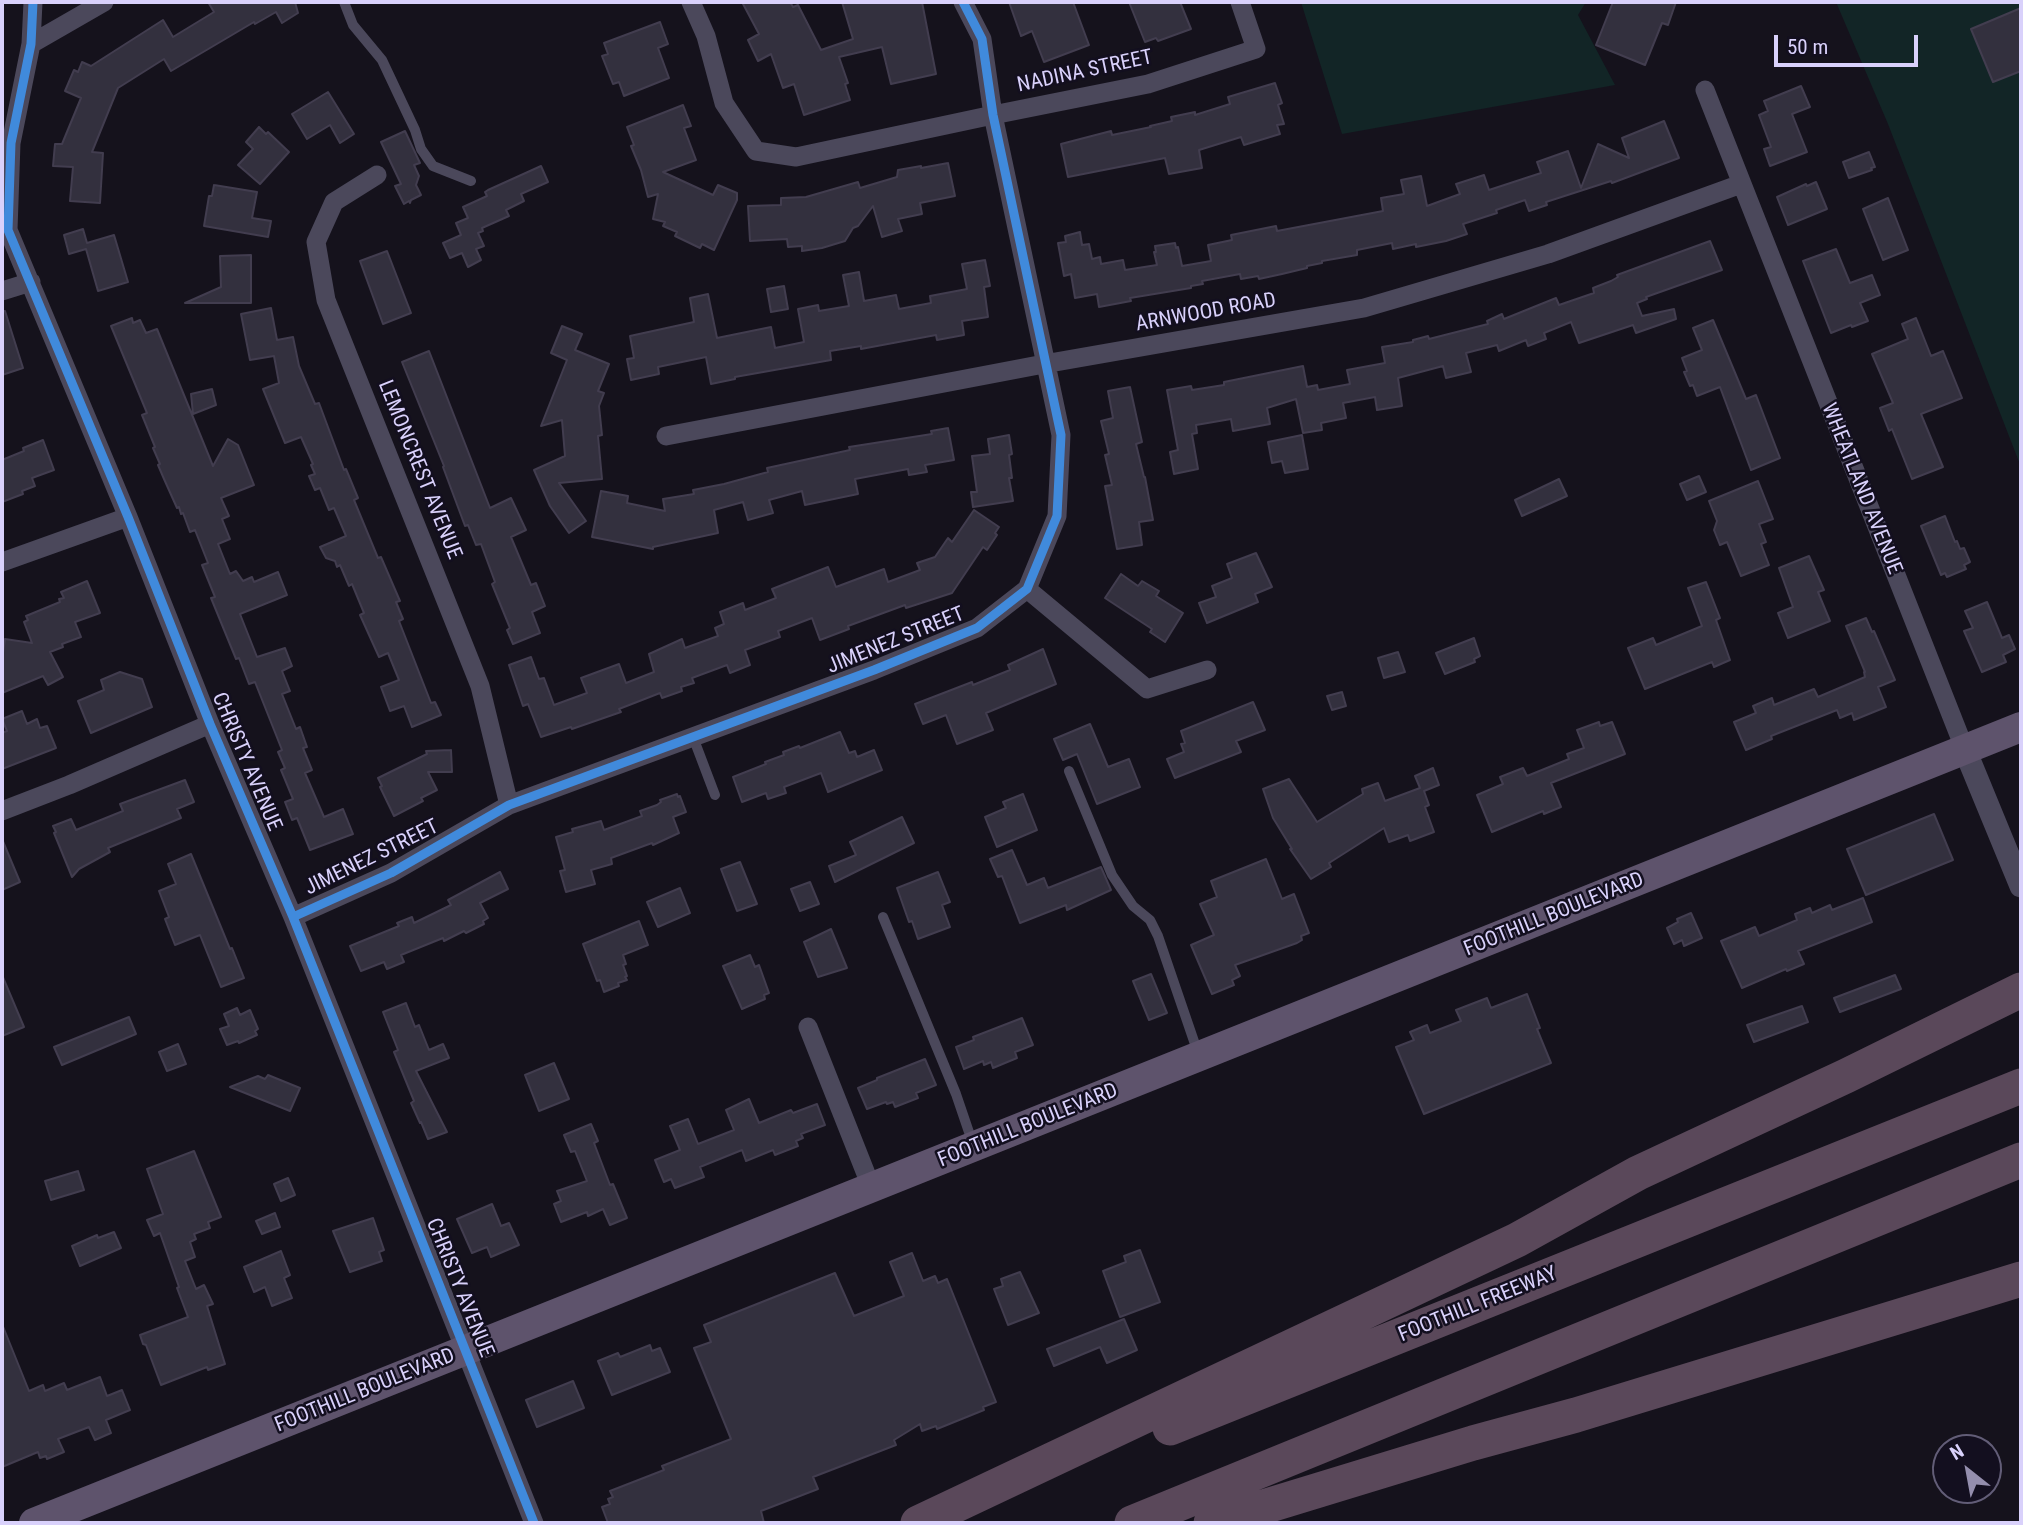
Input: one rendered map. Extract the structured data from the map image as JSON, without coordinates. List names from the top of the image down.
{
  "streets": {
    "highway": ["FOOTHILL FREEWAY"],
    "main road": ["FOOTHILL BOULEVARD"],
    "street": [
      "NADINA STREET",
      "ARNWOOD ROAD",
      "LEMONCREST AVENUE",
      "WHEATLAND AVENUE",
      "JIMENEZ STREET",
      "CHRISTY AVENUE"
    ]
  },
  "crossings": [
    ["NADINA STREET", "JIMENEZ STREET"],
    ["ARNWOOD ROAD", "WHEATLAND AVENUE"],
    ["ARNWOOD ROAD", "JIMENEZ STREET"],
    ["LEMONCREST AVENUE", "JIMENEZ STREET"],
    ["WHEATLAND AVENUE", "FOOTHILL BOULEVARD"],
    ["JIMENEZ STREET", "CHRISTY AVENUE"],
    ["CHRISTY AVENUE", "FOOTHILL BOULEVARD"]
  ],
  "scale_bar": "50 m",
  "north": "top left"
}
